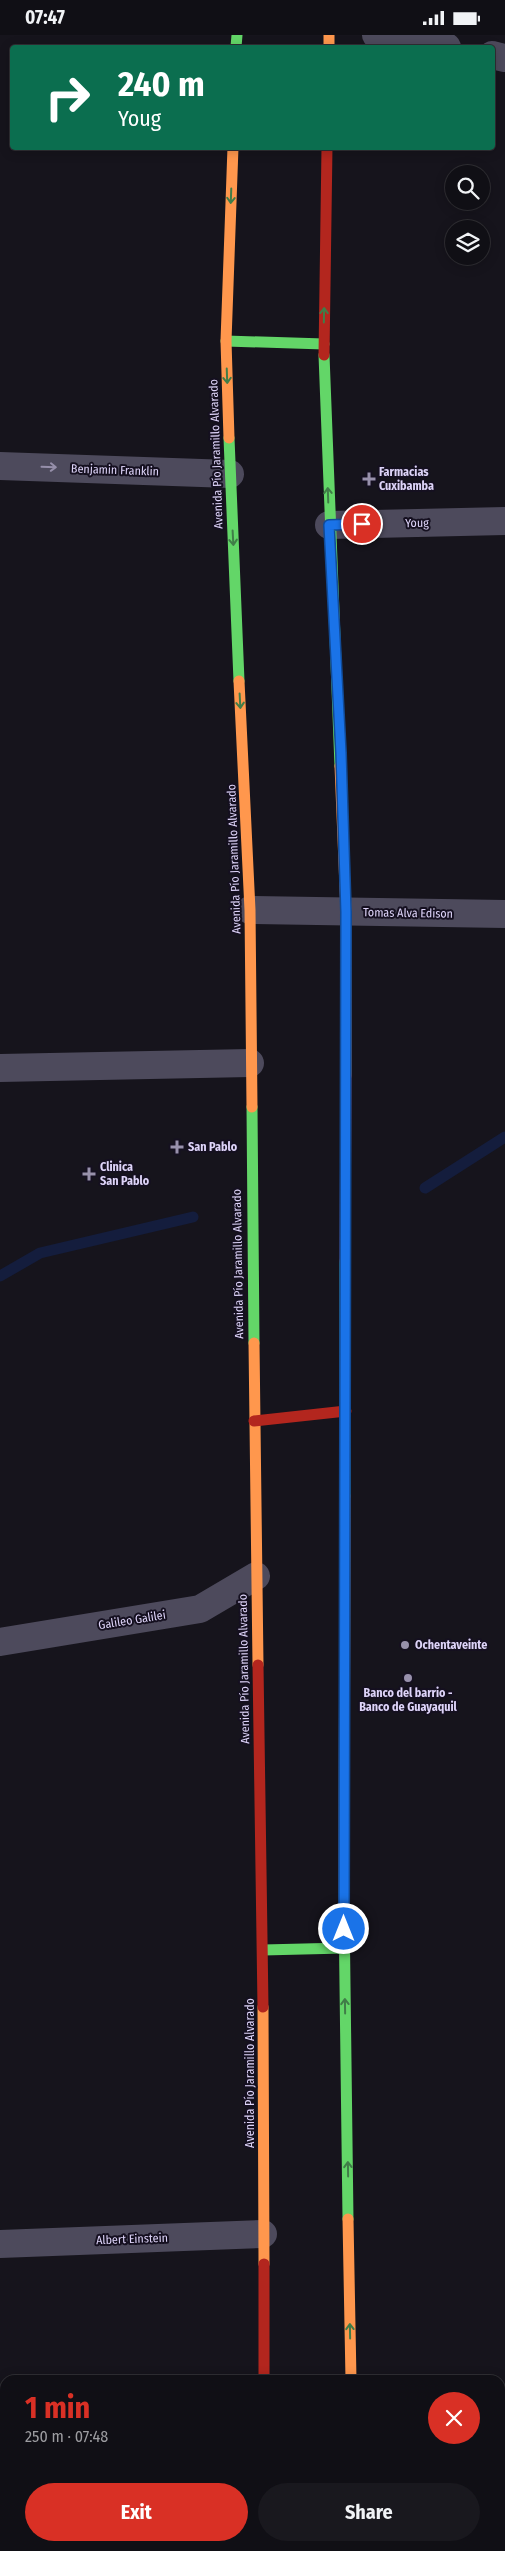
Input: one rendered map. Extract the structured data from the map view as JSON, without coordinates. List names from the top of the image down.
{
  "streets": {
    "main road": ["Avenida Pío Jaramillo Alvarado"],
    "street": [
      "Benjamin Franklin",
      "Youg",
      "Tomas Alva Edison",
      "Galileo Galilei",
      "Albert Einstein"
    ]
  },
  "crossings": [
    ["Avenida Pío Jaramillo Alvarado", "Benjamin Franklin"],
    ["Avenida Pío Jaramillo Alvarado", "Tomas Alva Edison"],
    ["Avenida Pío Jaramillo Alvarado", "Galileo Galilei"],
    ["Avenida Pío Jaramillo Alvarado", "Albert Einstein"]
  ],
  "one_way": ["Benjamin Franklin"],
  "places": {
    "health": ["Farmacias Cuxibamba", "San Pablo", "Clinica San Pablo"],
    "other": ["Ochentaveinte", "Banco del barrio - Banco de Guayaquil"]
  },
  "page": {
    "status": "07:47",
    "turn": ["240 m", "Youg"],
    "heading": ["1 min", "250 m · 07:48"],
    "buttons": ["Exit", "Share"]
  }
}
